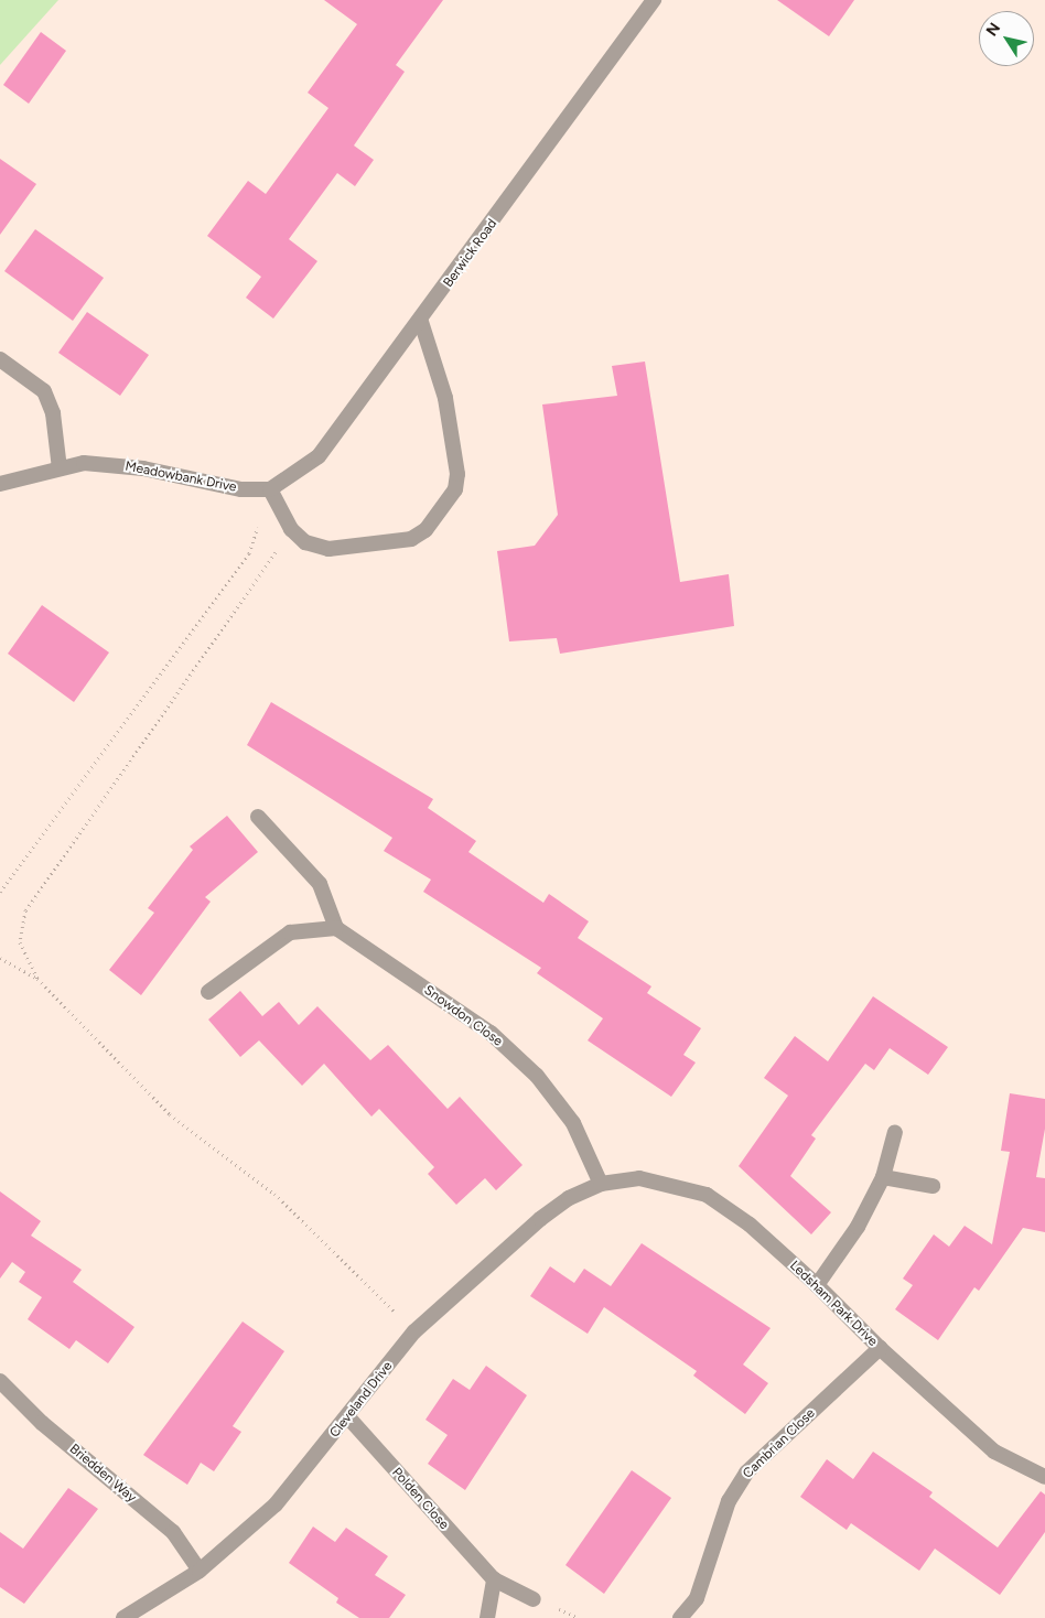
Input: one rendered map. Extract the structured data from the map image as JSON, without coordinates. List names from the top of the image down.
{
  "streets": {
    "street": [
      "Berwick Road",
      "Meadowbank Drive",
      "Snowdon Close",
      "Ledsham Park Drive",
      "Cleveland Drive",
      "Cambrian Close",
      "Briedden Way",
      "Polden Close"
    ]
  },
  "crossings": [
    ["Berwick Road", "Meadowbank Drive"],
    ["Snowdon Close", "Ledsham Park Drive"],
    ["Snowdon Close", "Cleveland Drive"],
    ["Ledsham Park Drive", "Cleveland Drive"],
    ["Ledsham Park Drive", "Cambrian Close"],
    ["Cleveland Drive", "Briedden Way"],
    ["Cleveland Drive", "Polden Close"]
  ],
  "north": "top left"
}
